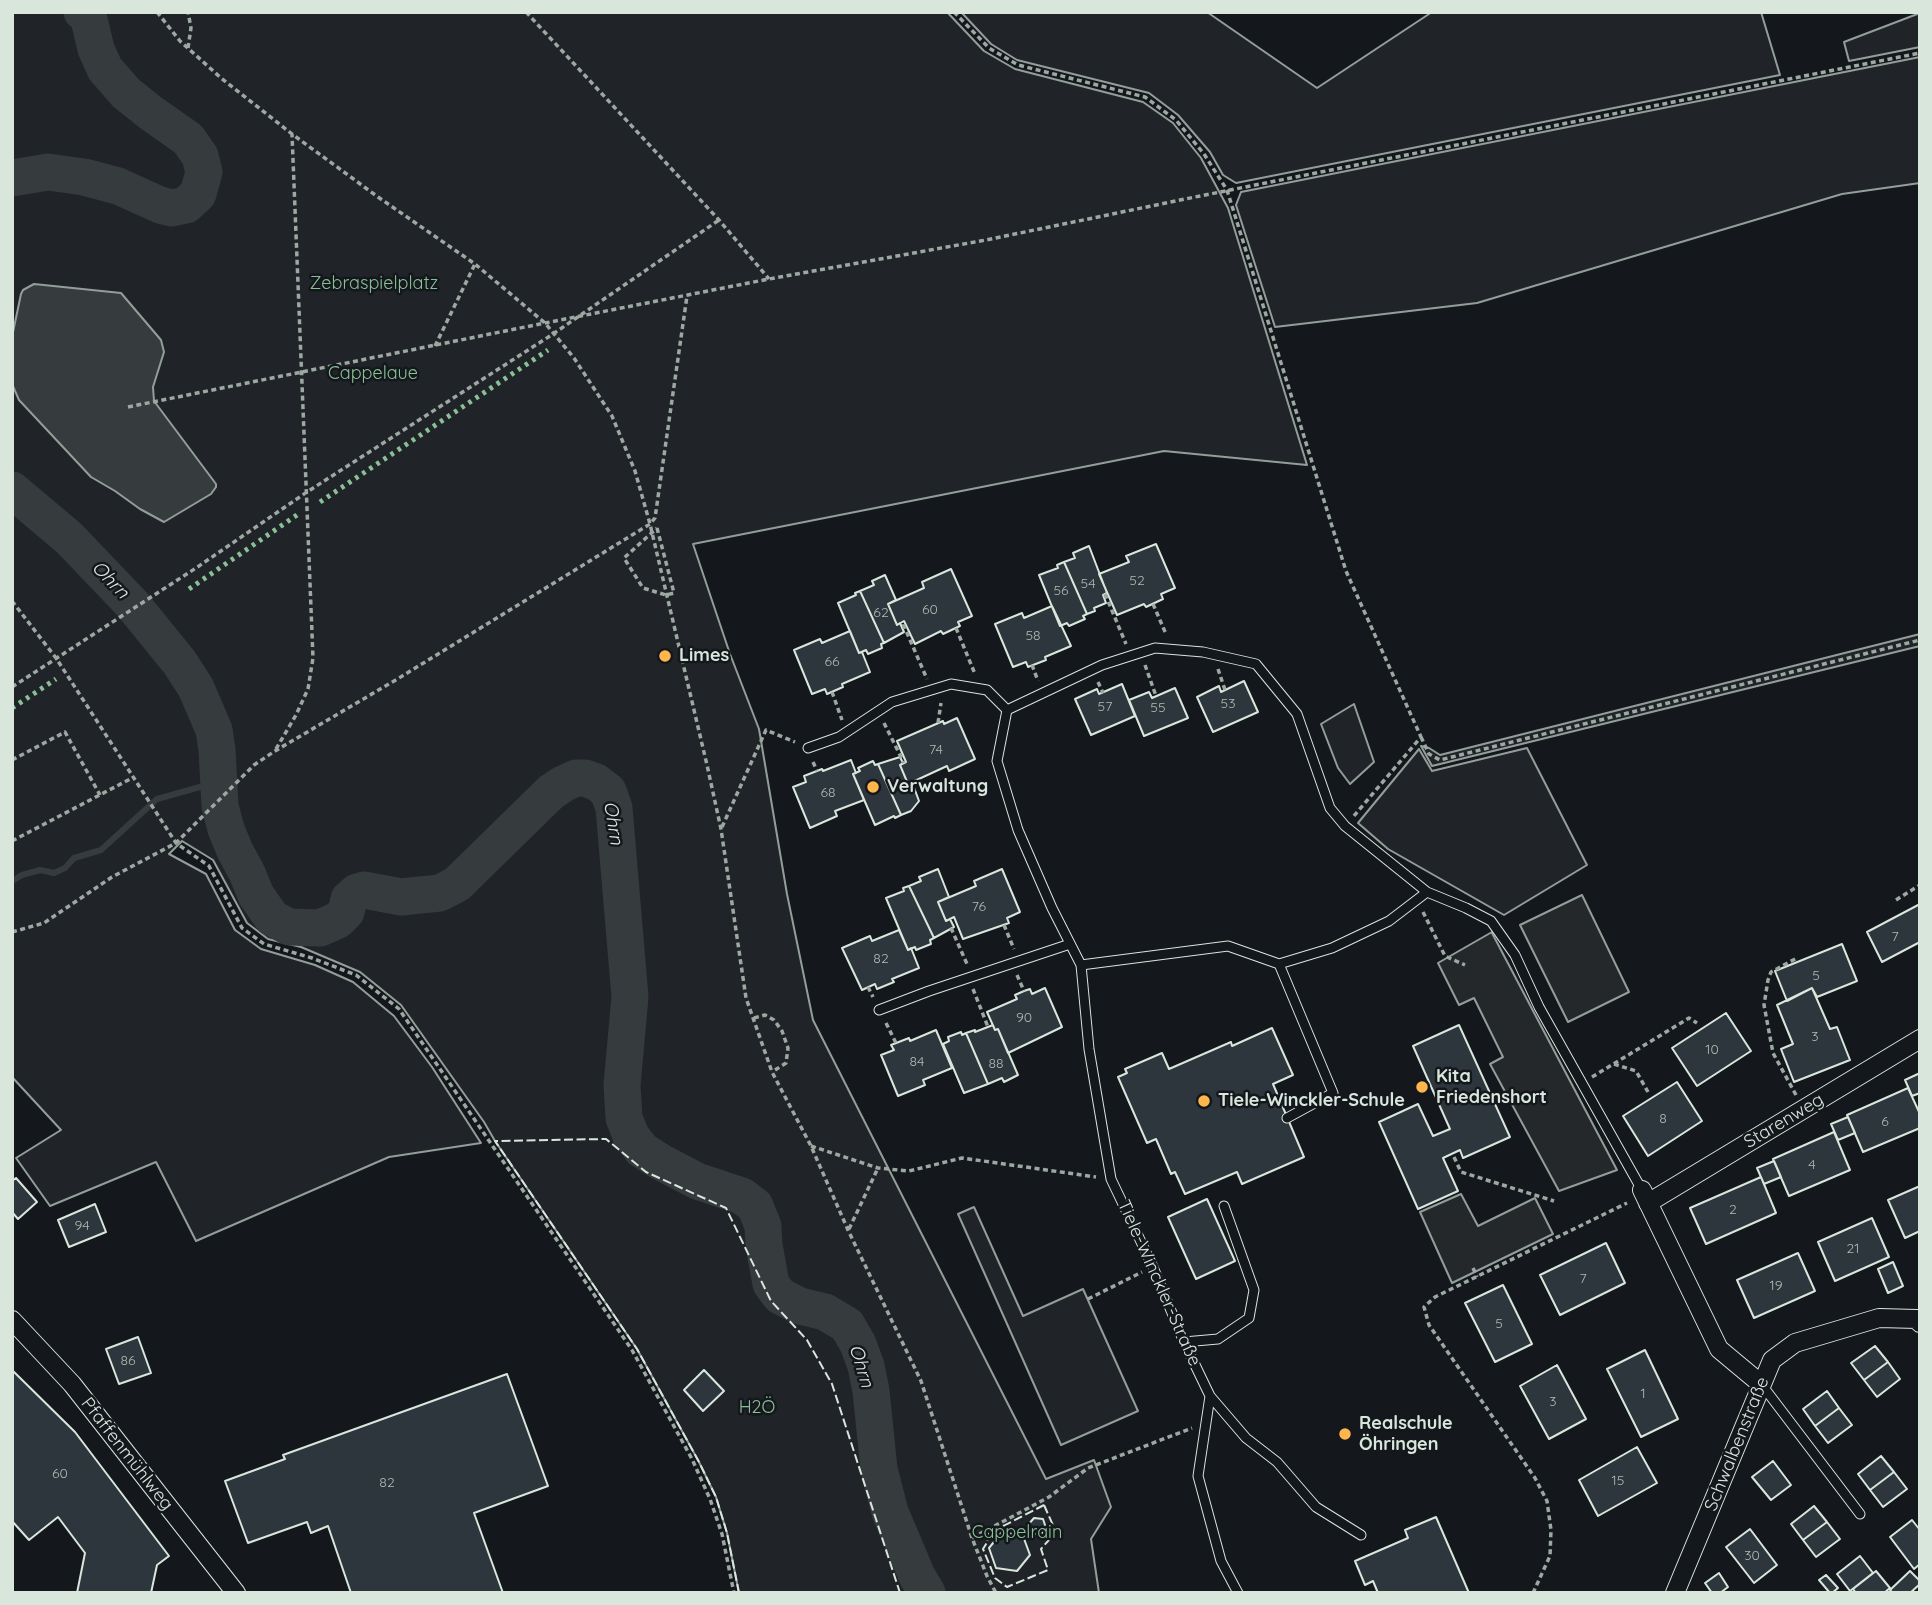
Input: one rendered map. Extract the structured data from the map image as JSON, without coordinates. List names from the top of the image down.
{
  "streets": {
    "street": ["Starenweg", "Schwalbenstraße", "Pfaffenmühlweg"],
    "lane": ["Tiele-Winckler-Straße"]
  },
  "water": ["Ohrn"],
  "parks": [
    "Zebraspielplatz",
    "Cappelaue",
    "H2Ö",
    "Cappelrain"
  ],
  "places": [
    "Limes",
    "Verwaltung",
    "Kita Friedenshort",
    "Tiele-Winckler-Schule",
    "Realschule Öhringen"
  ],
  "house_numbers": [
    "52",
    "54",
    "56",
    "60",
    "62",
    "58",
    "66",
    "53",
    "57",
    "55",
    "74",
    "68",
    "76",
    "7",
    "82",
    "5",
    "90",
    "3",
    "10",
    "84",
    "88",
    "8",
    "6",
    "4",
    "2",
    "94",
    "21",
    "7",
    "19",
    "5",
    "86",
    "1",
    "3",
    "60",
    "15",
    "82",
    "30"
  ]
}
